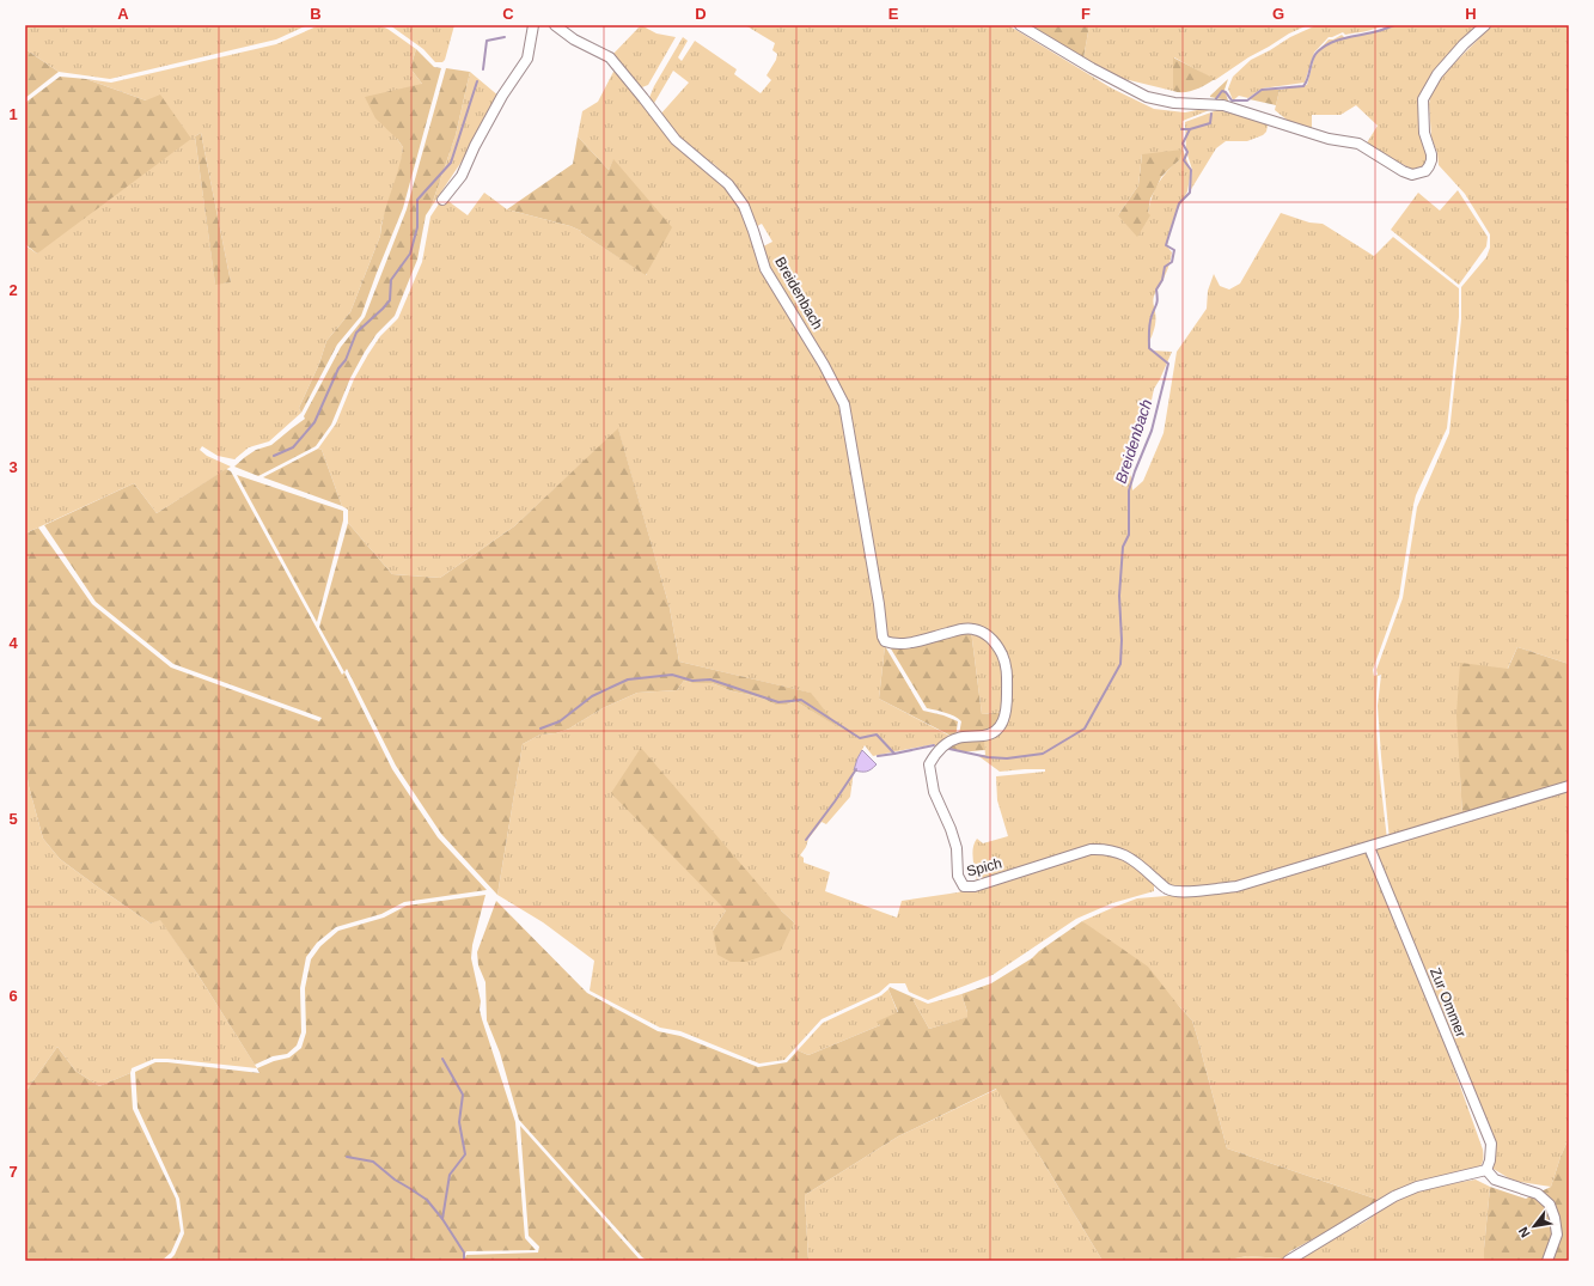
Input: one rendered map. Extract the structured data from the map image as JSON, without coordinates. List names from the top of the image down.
{
  "streets": {
    "street": ["Breidenbach", "Spich", "Zur Ommer"]
  },
  "crossings": [
    ["Breidenbach", "Spich"],
    ["Spich", "Zur Ommer"]
  ],
  "water": ["Breidenbach"],
  "north": "bottom left",
  "grid": {
    "columns": [
      "A",
      "B",
      "C",
      "D",
      "E",
      "F",
      "G",
      "H"
    ],
    "rows": [
      "1",
      "2",
      "3",
      "4",
      "5",
      "6",
      "7"
    ]
  }
}
